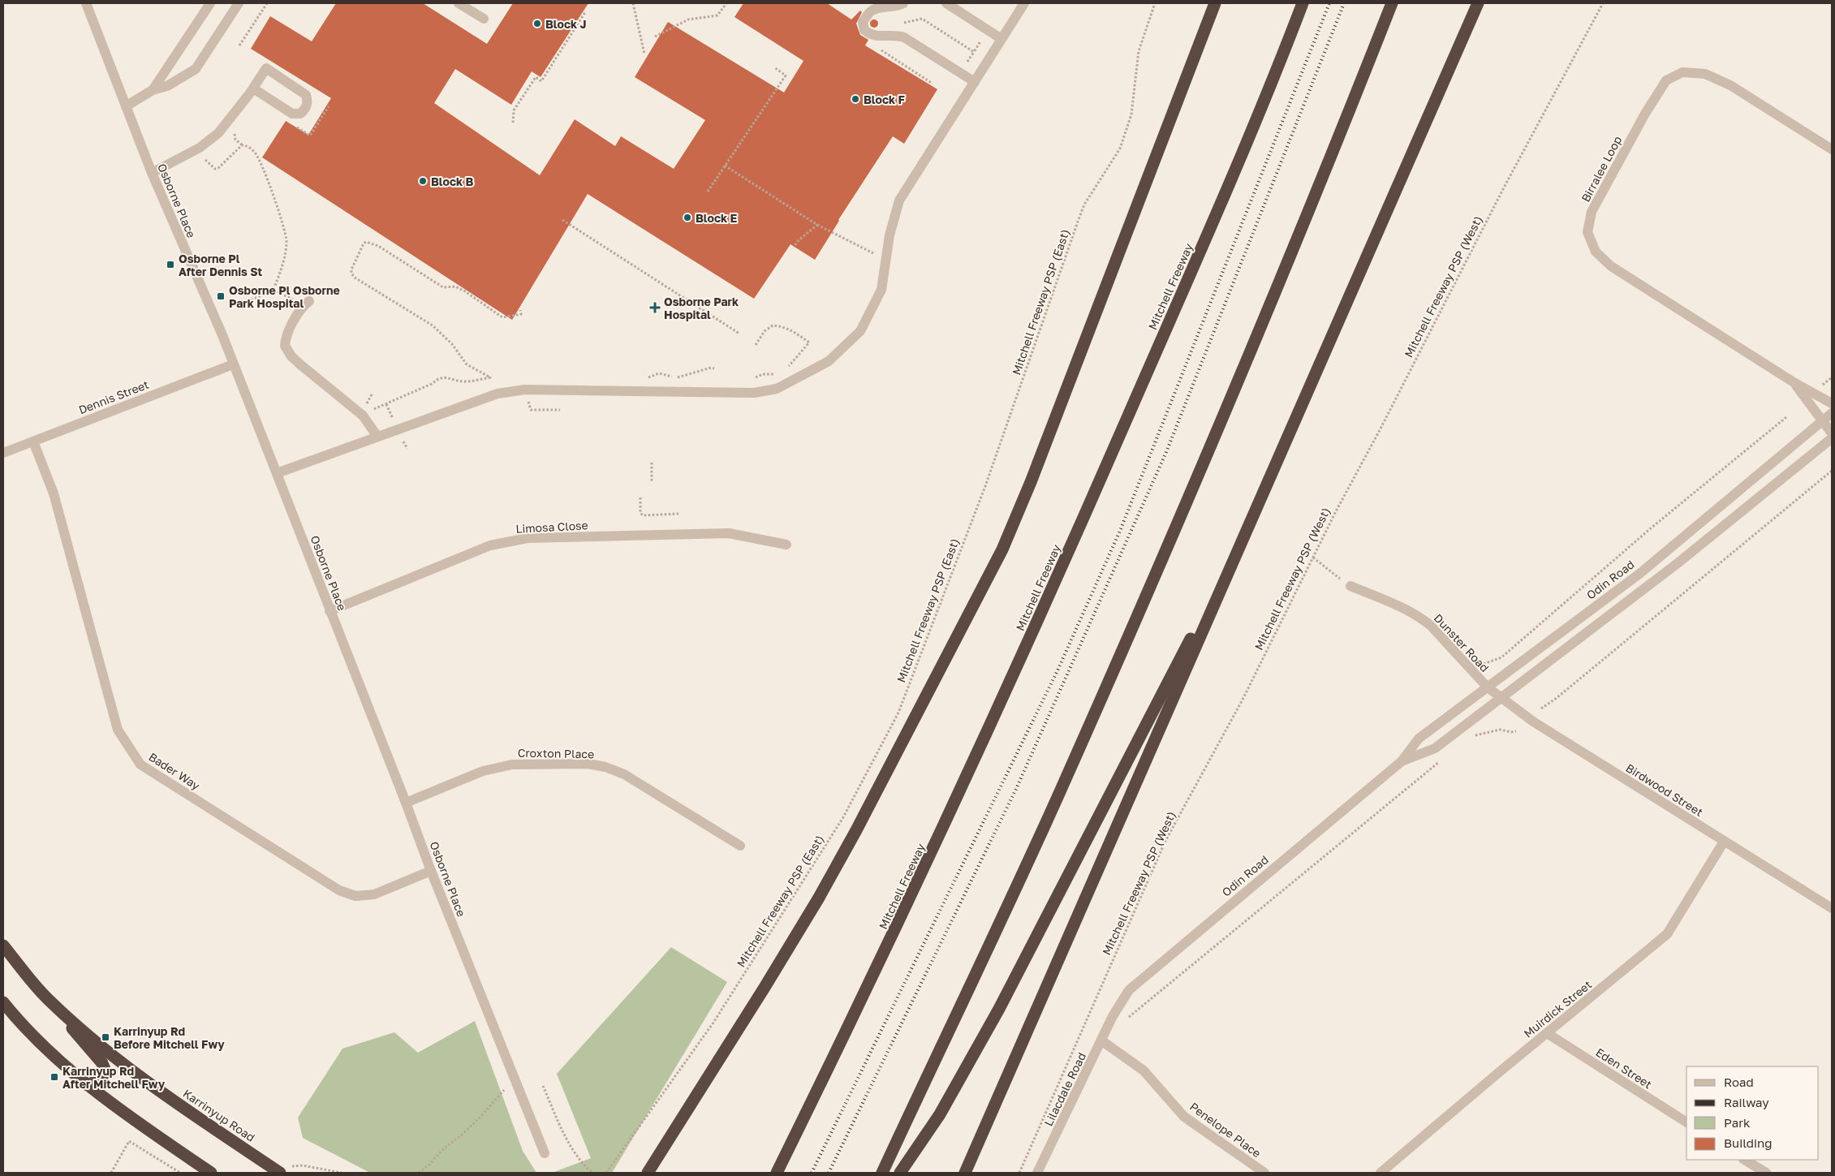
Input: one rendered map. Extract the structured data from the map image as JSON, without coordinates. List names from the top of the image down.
{
  "streets": {
    "highway": ["Mitchell Freeway", "Karrinyup Road"],
    "street": [
      "Birralee Loop",
      "Osborne Place",
      "Dennis Street",
      "Limosa Close",
      "Odin Road",
      "Dunster Road",
      "Croxton Place",
      "Bader Way",
      "Birdwood Street",
      "Muirdick Street",
      "Eden Street",
      "Lilacdale Road",
      "Penelope Place"
    ],
    "path": ["Mitchell Freeway PSP (West)", "Mitchell Freeway PSP (East)"]
  },
  "crossings": [
    ["Birralee Loop", "Odin Road"],
    ["Osborne Place", "Dennis Street"],
    ["Osborne Place", "Limosa Close"],
    ["Osborne Place", "Croxton Place"],
    ["Osborne Place", "Bader Way"],
    ["Dennis Street", "Bader Way"],
    ["Odin Road", "Dunster Road"],
    ["Odin Road", "Birdwood Street"],
    ["Odin Road", "Lilacdale Road"],
    ["Dunster Road", "Birdwood Street"],
    ["Birdwood Street", "Muirdick Street"],
    ["Muirdick Street", "Eden Street"],
    ["Lilacdale Road", "Penelope Place"]
  ],
  "places": {
    "other": [
      "Block J",
      "Block F",
      "Block B",
      "Block E"
    ],
    "transit": [
      "Osborne Pl After Dennis St",
      "Osborne Pl Osborne Park Hospital",
      "Karrinyup Rd Before Mitchell Fwy",
      "Karrinyup Rd After Mitchell Fwy"
    ],
    "health": ["Osborne Park Hospital"]
  },
  "legend": [
    "Road",
    "Railway",
    "Park",
    "Building"
  ]
}
